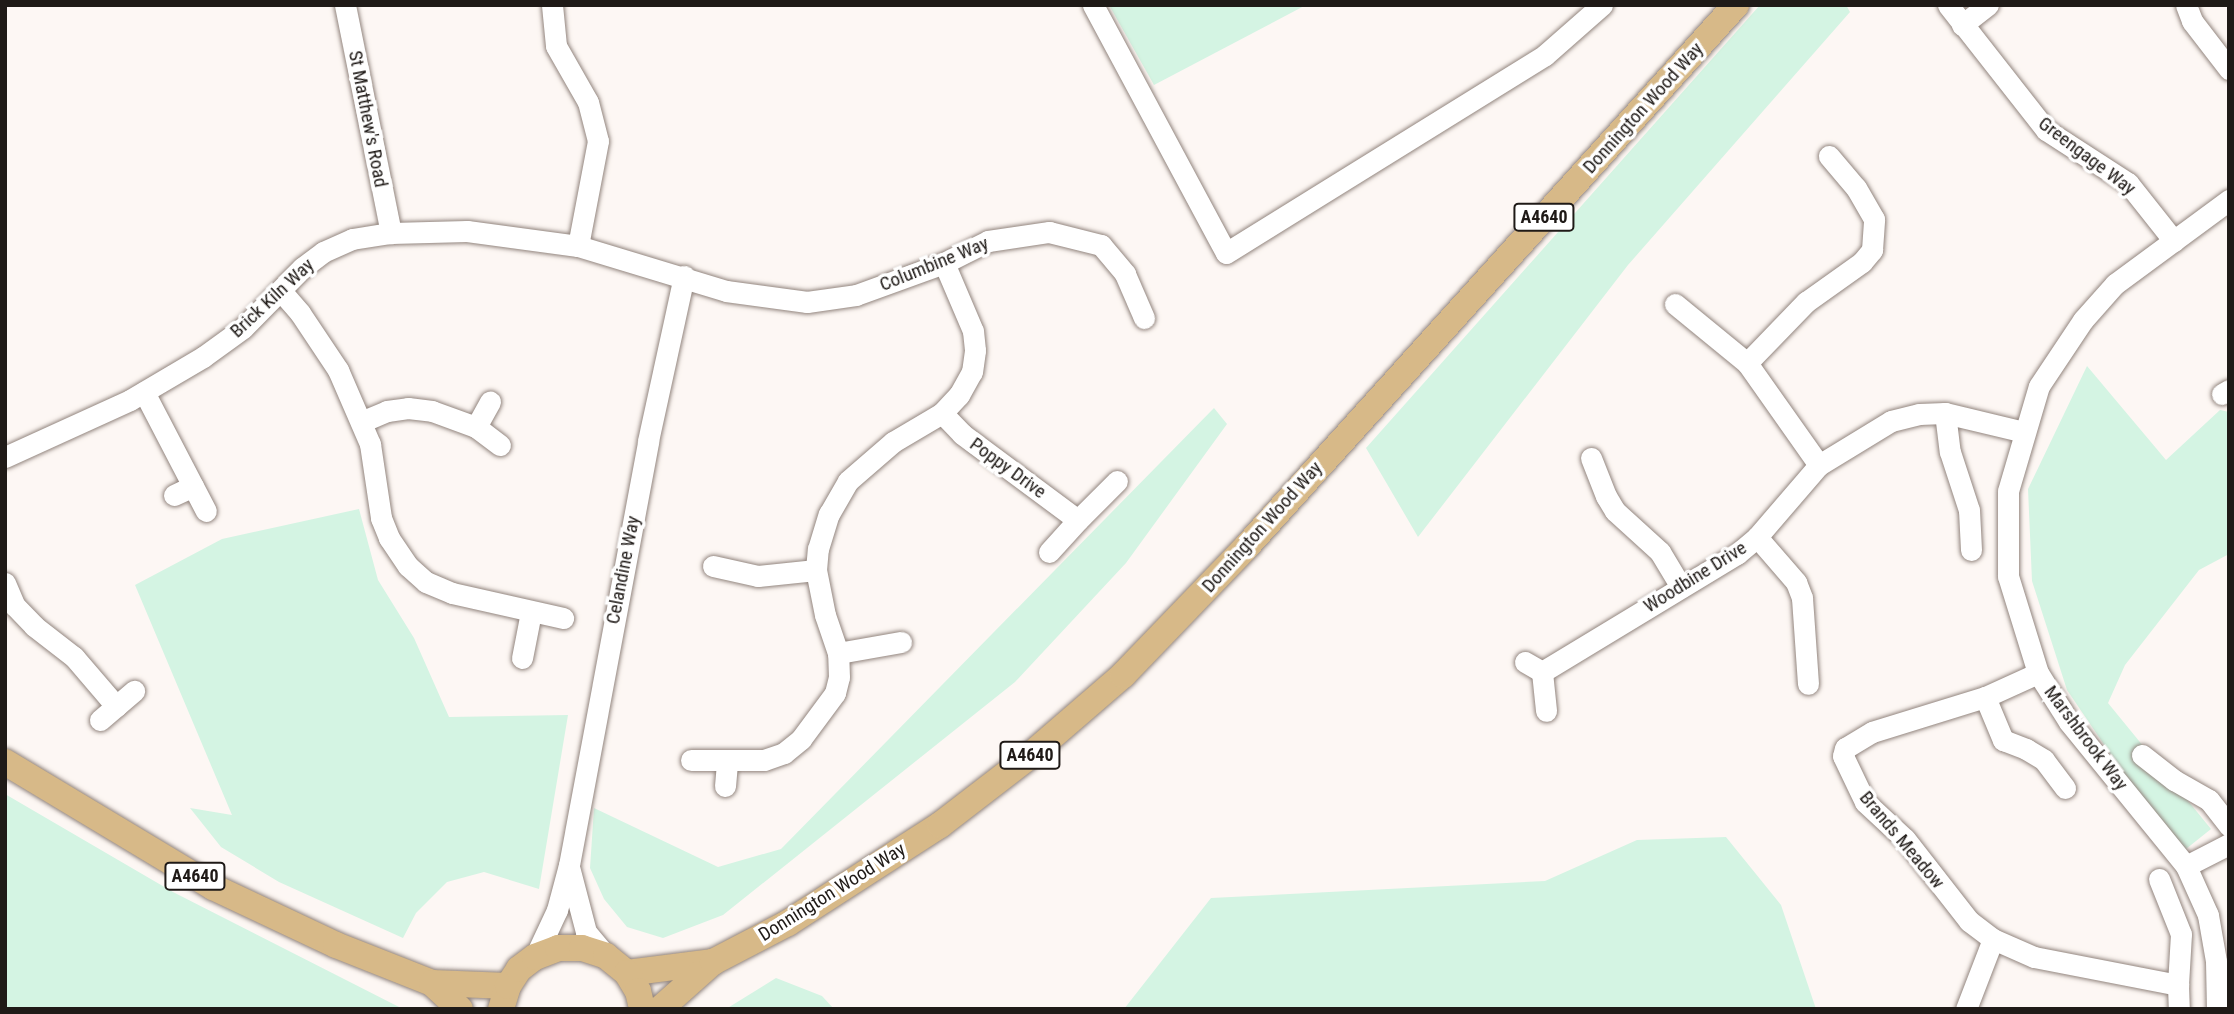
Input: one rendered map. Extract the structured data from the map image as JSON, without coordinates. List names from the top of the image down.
{
  "streets": {
    "main road": ["Donnington Wood Way", "A4640"],
    "street": [
      "St Matthew's Road",
      "Greengage Way",
      "Columbine Way",
      "Brick Kiln Way",
      "Poppy Drive",
      "Celandine Way",
      "Woodbine Drive",
      "Marshbrook Way",
      "Brands Meadow"
    ]
  },
  "crossings": [
    ["St Matthew's Road", "Brick Kiln Way"],
    ["Greengage Way", "Marshbrook Way"],
    ["A4640", "Celandine Way"],
    ["Columbine Way", "Brick Kiln Way"],
    ["Columbine Way", "Celandine Way"],
    ["Brick Kiln Way", "Celandine Way"],
    ["Woodbine Drive", "Marshbrook Way"],
    ["Marshbrook Way", "Brands Meadow"]
  ]
}
